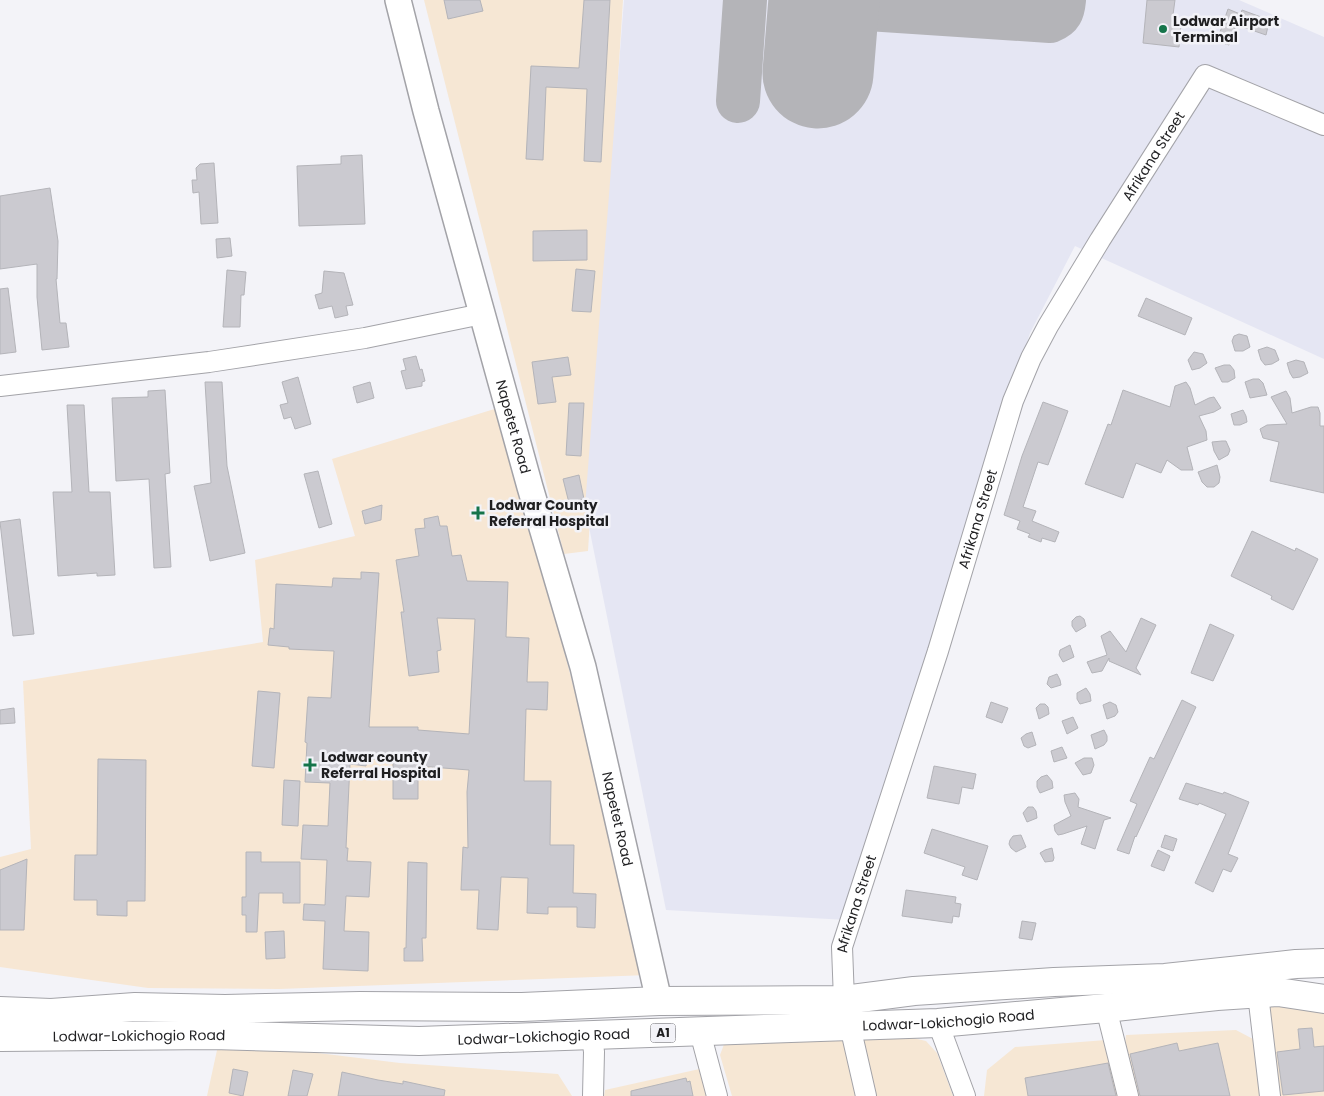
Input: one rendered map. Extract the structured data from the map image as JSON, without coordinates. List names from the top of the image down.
{
  "streets": {
    "highway": ["Lodwar-Lokichogio Road", "A1"],
    "main road": ["Napetet Road"],
    "street": ["Afrikana Street"]
  },
  "crossings": [
    ["Afrikana Street", "Lodwar-Lokichogio Road"],
    ["Napetet Road", "Lodwar-Lokichogio Road"]
  ],
  "places": {
    "other": ["Lodwar Airport Terminal"],
    "health": ["Lodwar County Referral Hospital", "Lodwar county Referral Hospital"]
  }
}
